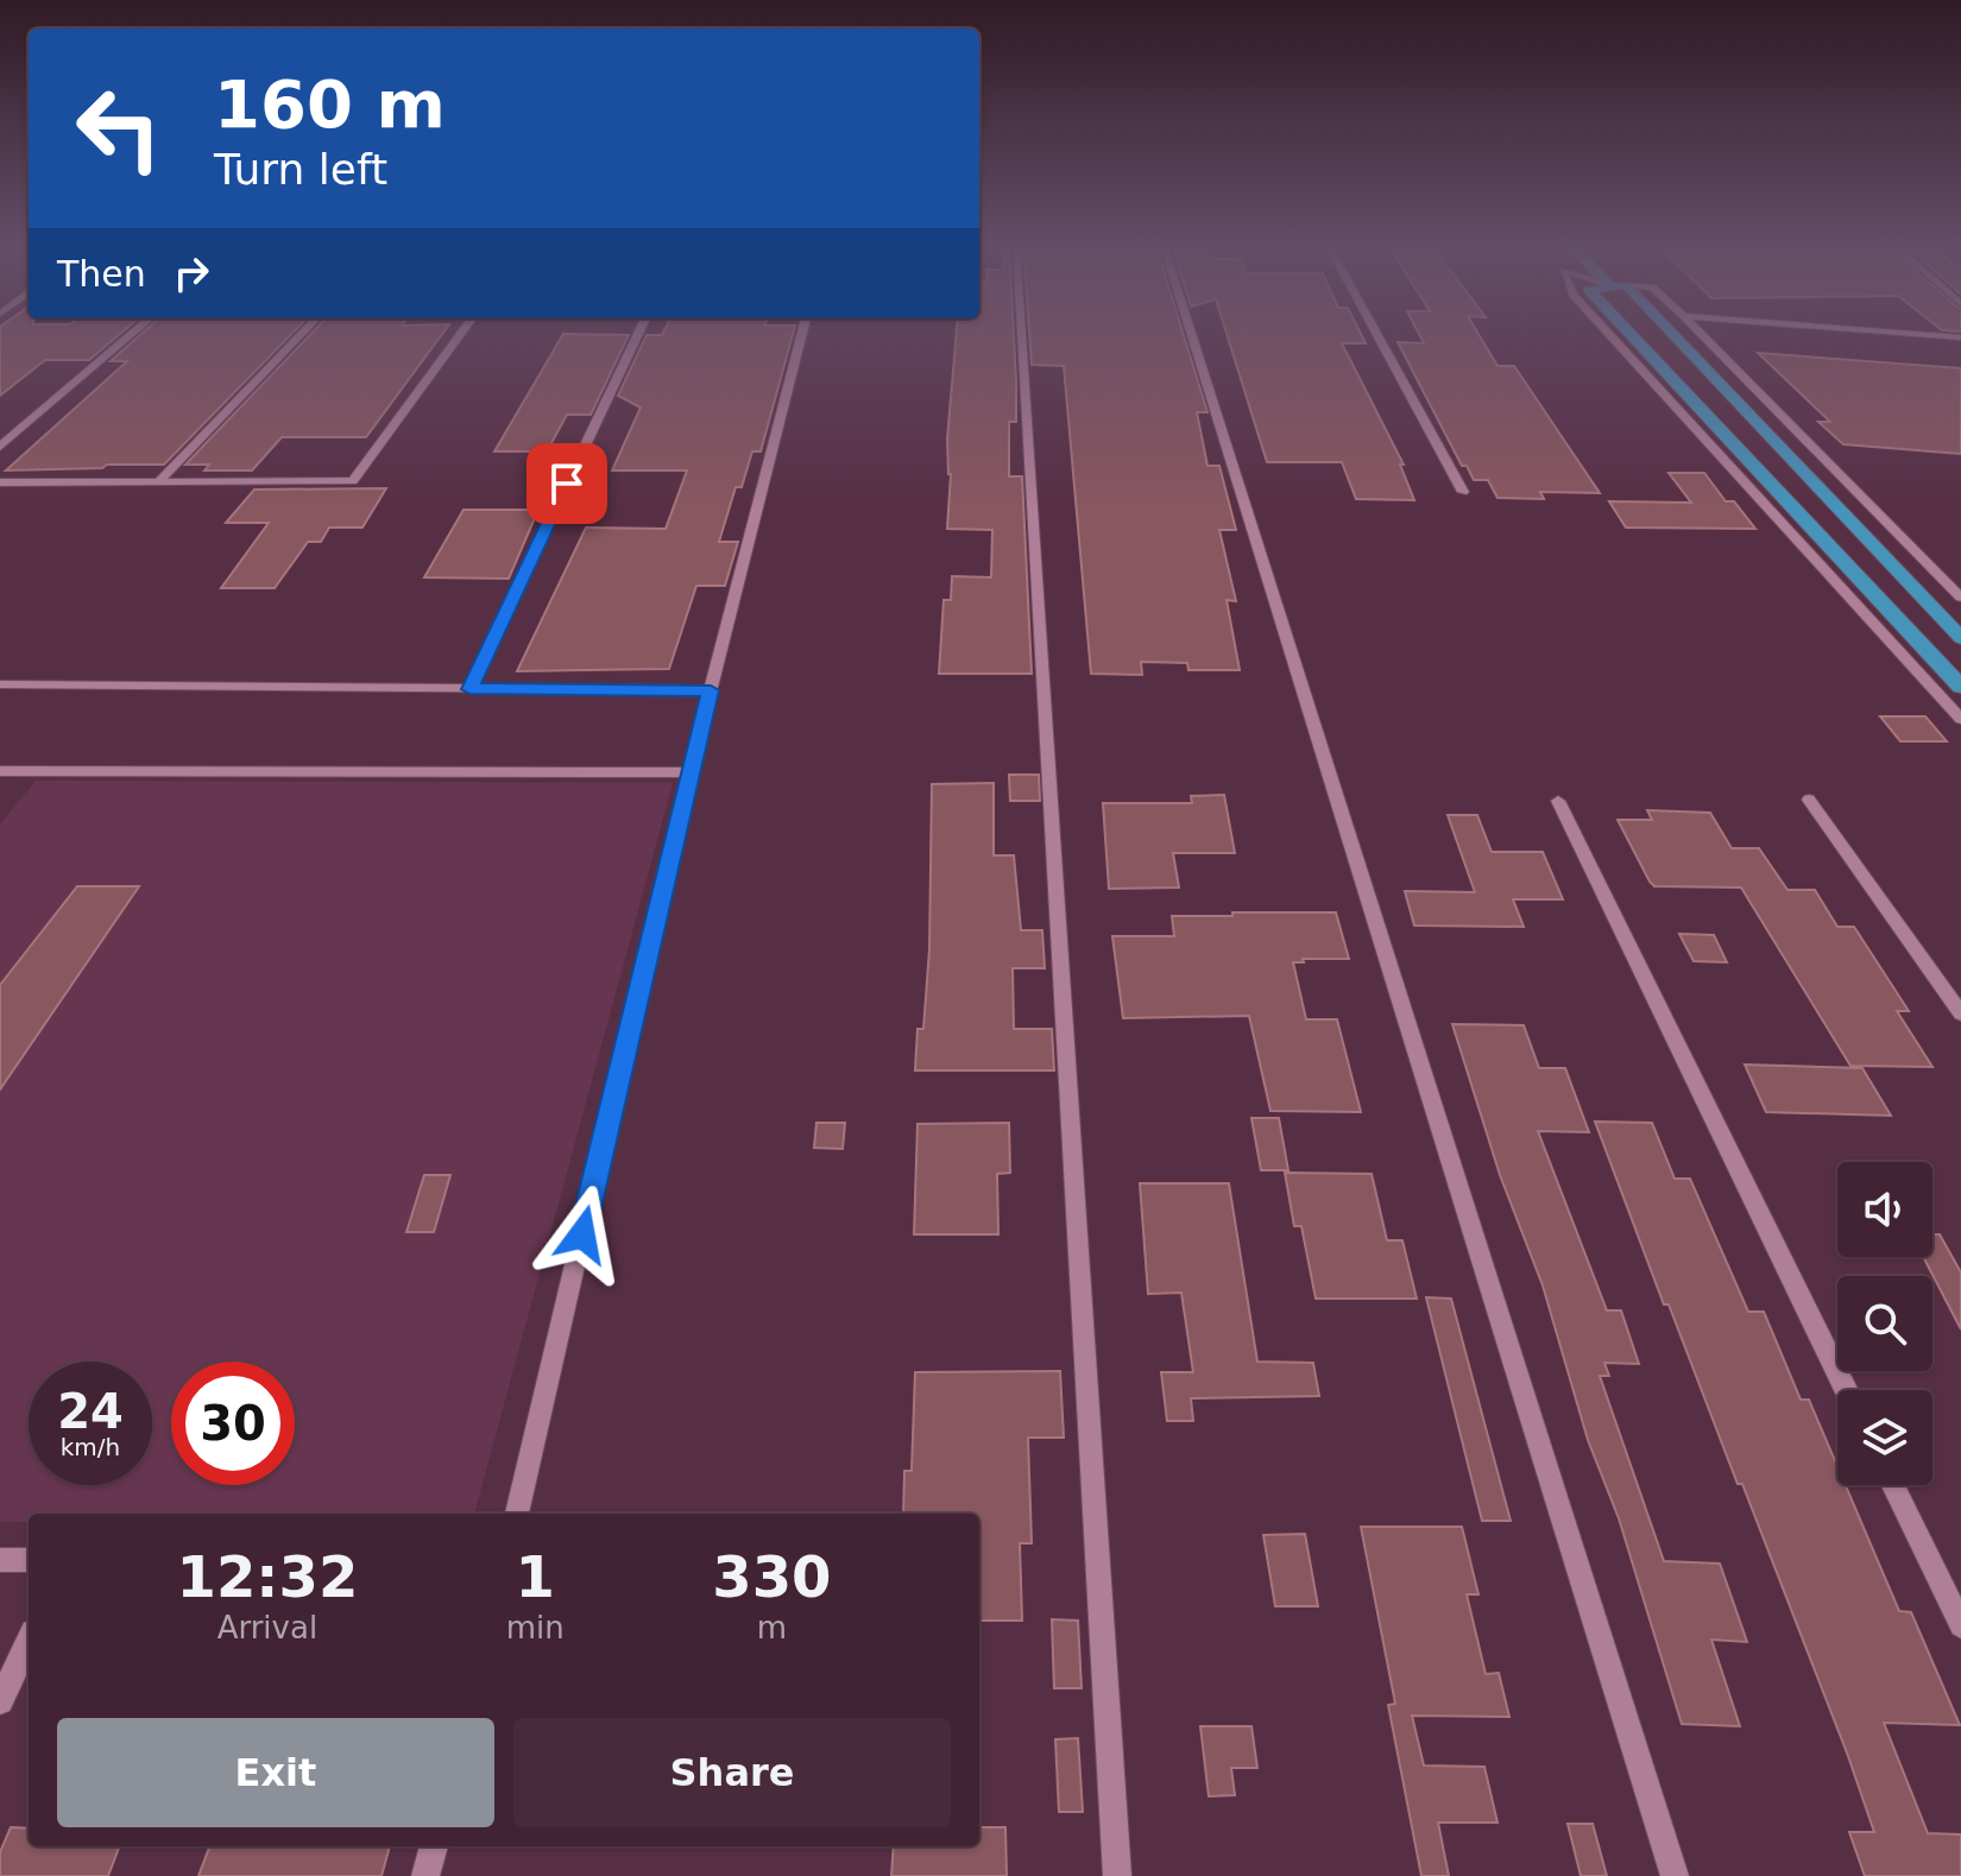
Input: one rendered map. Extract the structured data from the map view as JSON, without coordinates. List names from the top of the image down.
{
  "page": {
    "turn": ["160 m", "Turn left"],
    "then": "Then",
    "speed": "24 km/h",
    "limit": "30",
    "eta": [
      "12:32",
      "Arrival",
      "1",
      "min",
      "330",
      "m"
    ],
    "buttons": ["Exit", "Share"]
  }
}
